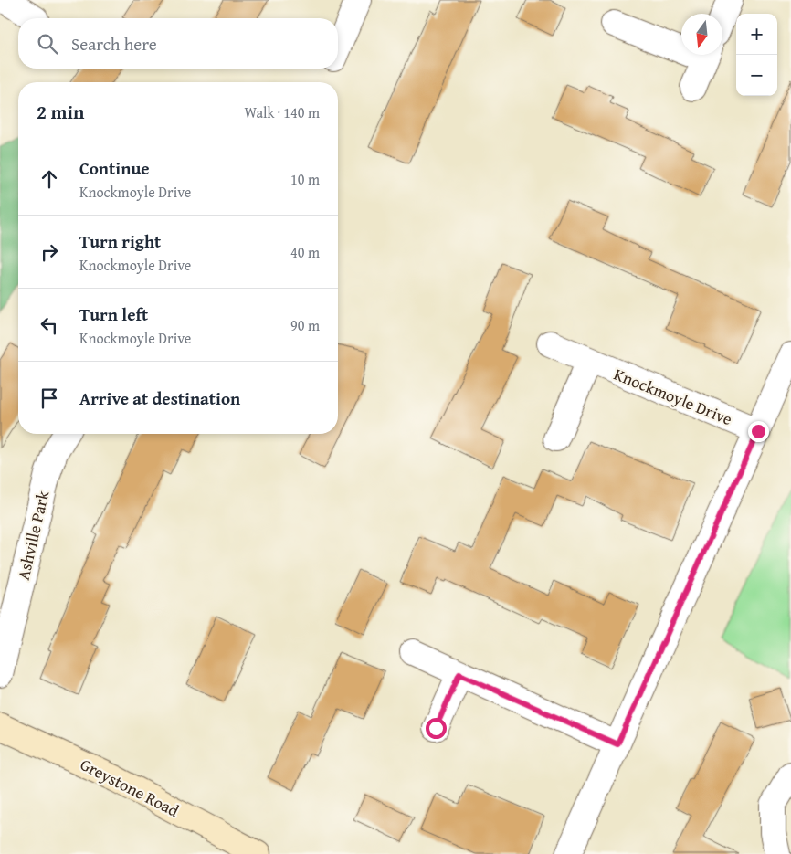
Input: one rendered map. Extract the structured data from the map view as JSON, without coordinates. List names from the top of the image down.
{
  "streets": {
    "main road": ["Greystone Road"],
    "street": ["Knockmoyle Drive", "Ashville Park"]
  },
  "north": "bottom",
  "page": {
    "map_buttons": ["+", "−"],
    "search": "Search here",
    "heading": ["2 min", "Walk · 140 m"],
    "list": [
      ["Continue", "Knockmoyle Drive", "10 m"],
      ["Turn right", "Knockmoyle Drive", "40 m"],
      ["Turn left", "Knockmoyle Drive", "90 m"],
      "Arrive at destination"
    ]
  }
}
